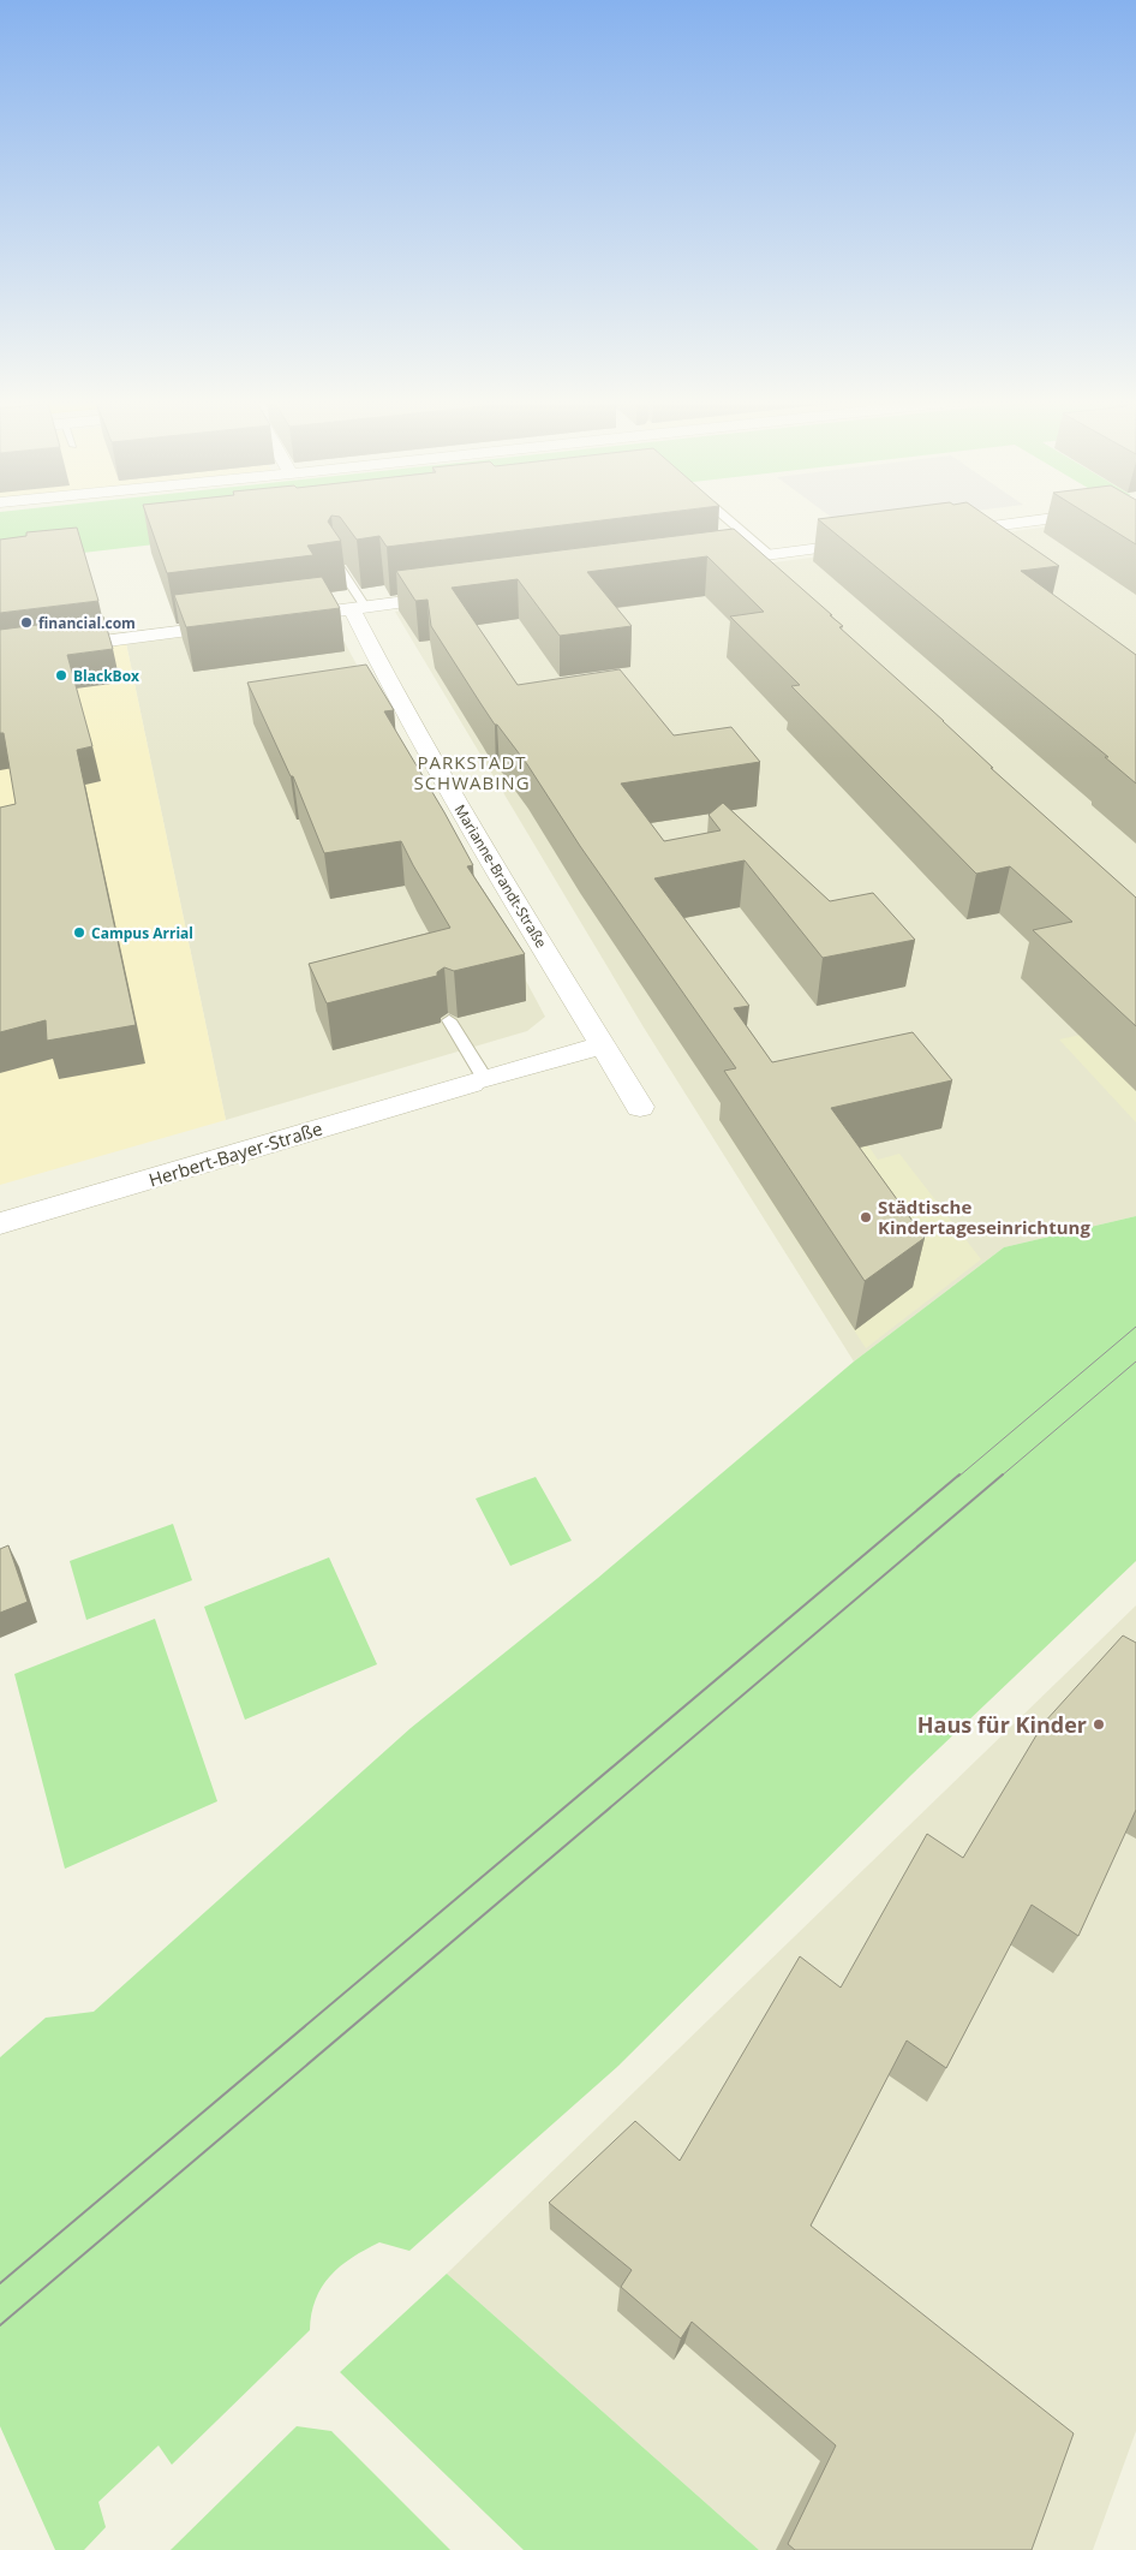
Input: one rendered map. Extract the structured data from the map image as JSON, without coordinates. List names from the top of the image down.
{
  "streets": {
    "street": ["Marianne-Brandt-Straße", "Herbert-Bayer-Straße"]
  },
  "crossings": [
    ["Marianne-Brandt-Straße", "Herbert-Bayer-Straße"]
  ],
  "districts": ["PARKSTADT SCHWABING"],
  "places": [
    "financial.com",
    "BlackBox",
    "Campus Arrial",
    "Städtische Kindertageseinrichtung",
    "Haus für Kinder"
  ]
}
